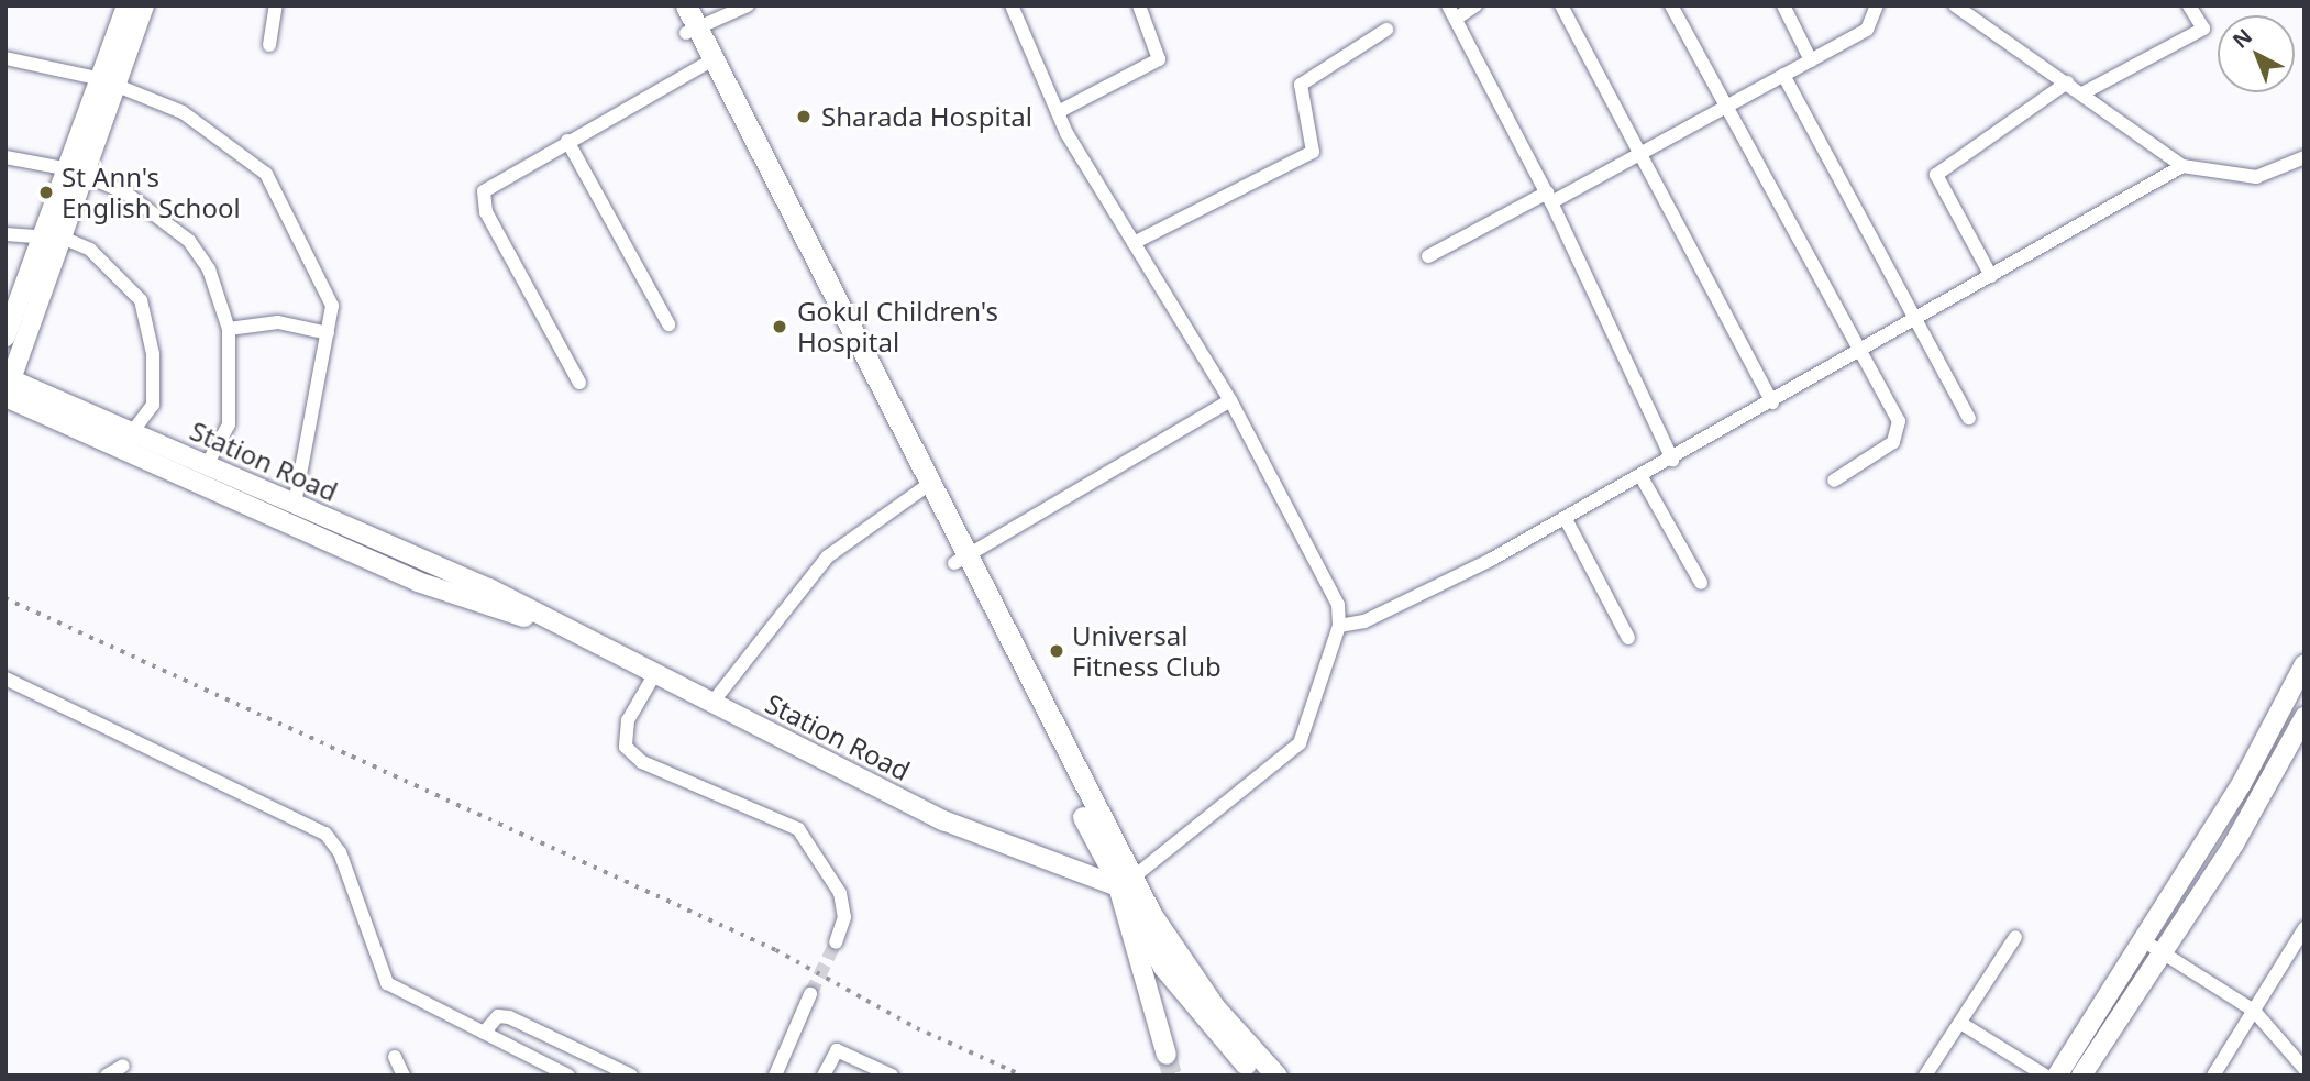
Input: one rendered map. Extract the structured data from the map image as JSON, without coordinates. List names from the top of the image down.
{
  "streets": {
    "main road": ["Station Road"]
  },
  "places": [
    "Sharada Hospital",
    "St Ann's English School",
    "Gokul Children's Hospital",
    "Universal Fitness Club"
  ],
  "north": "top left"
}
